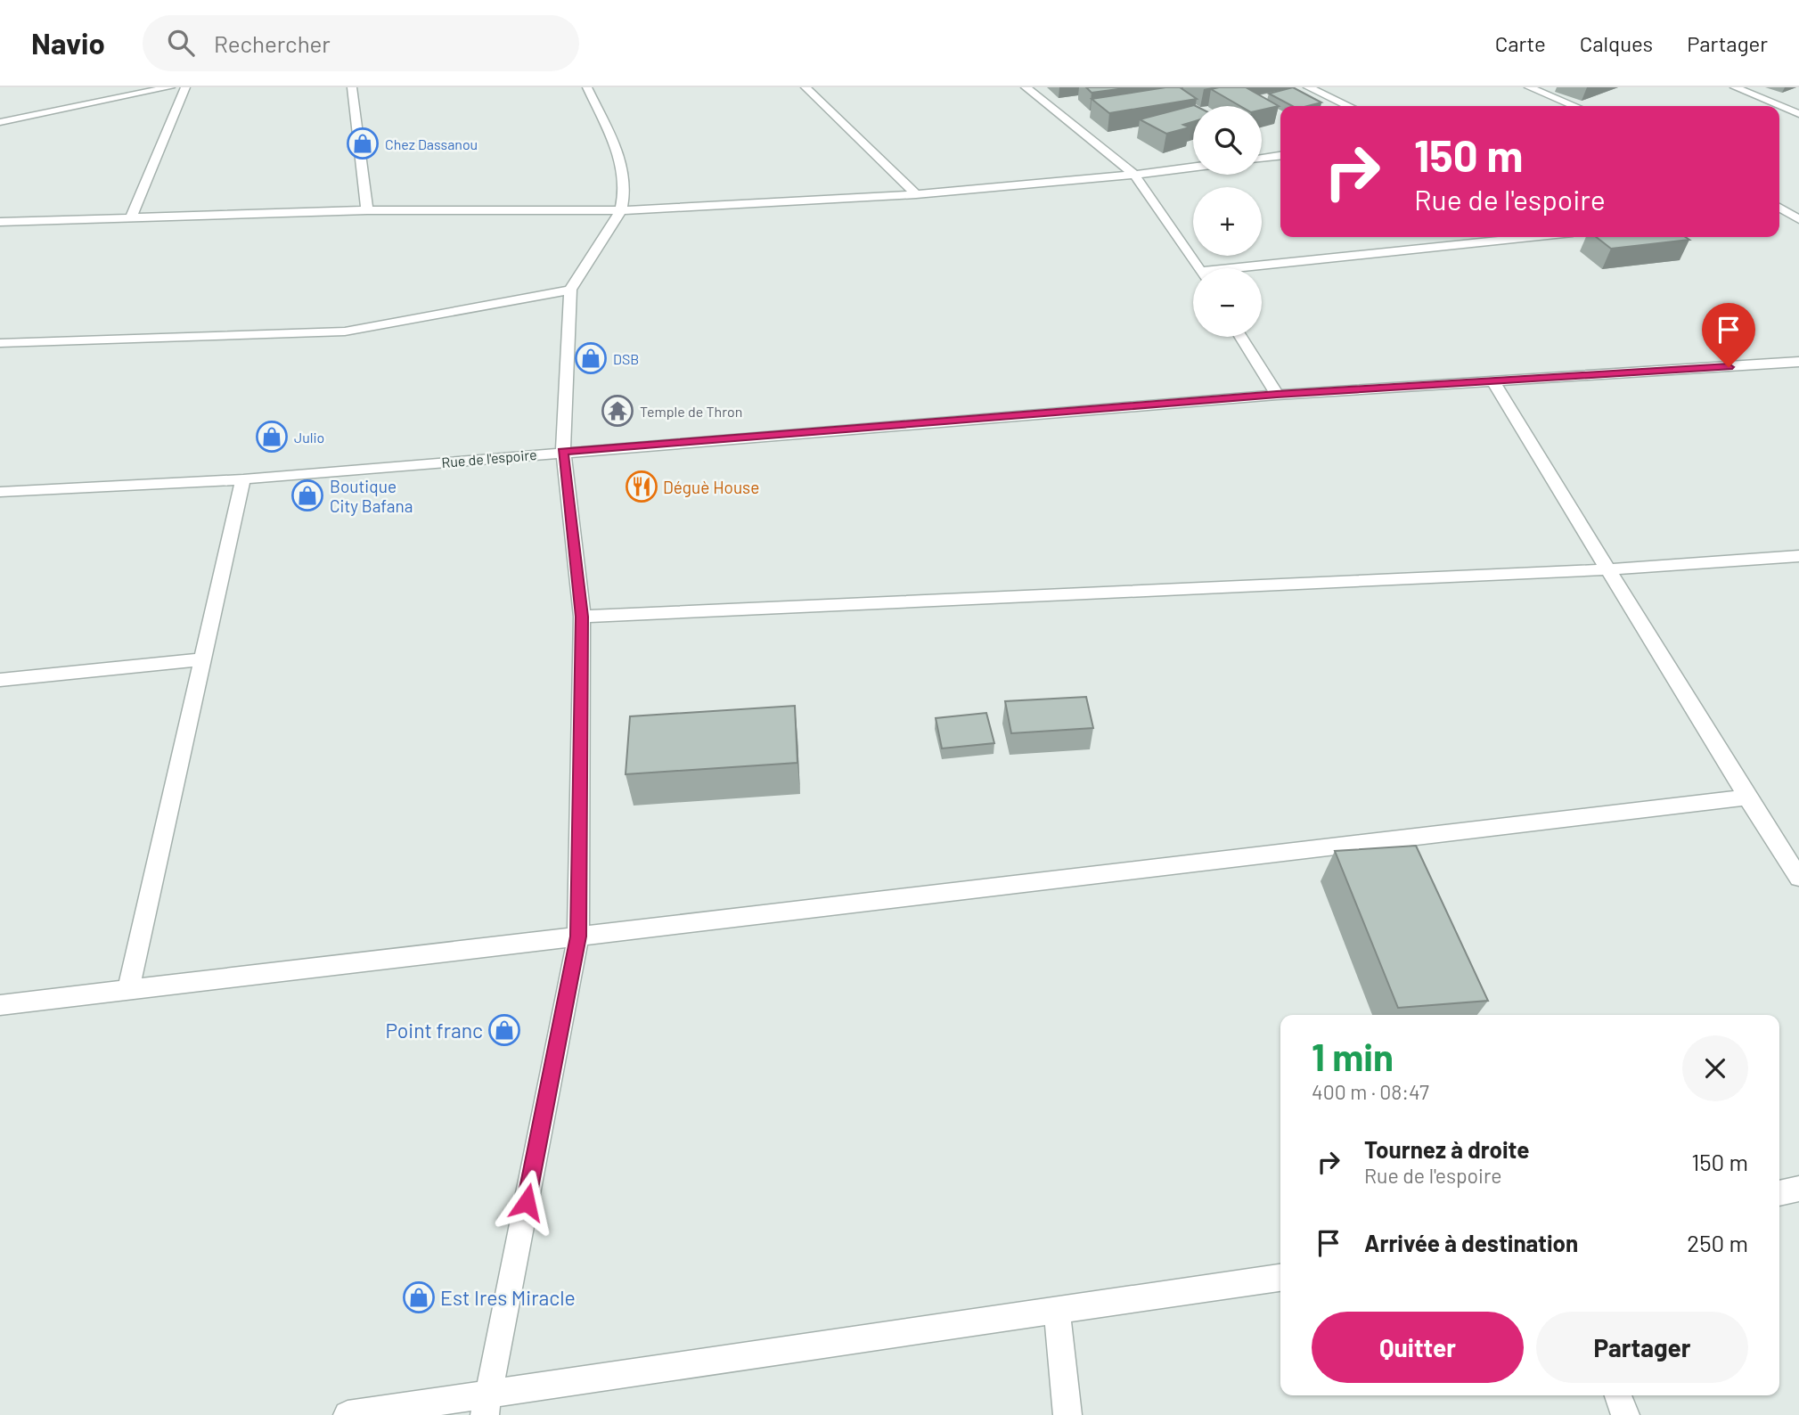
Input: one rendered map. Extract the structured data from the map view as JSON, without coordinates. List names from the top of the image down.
{
  "streets": {
    "street": ["Rue de l'espoire"]
  },
  "places": {
    "shop": [
      "Chez Dassanou",
      "DSB",
      "Julio",
      "Boutique City Bafana",
      "Point franc",
      "Est Ires Miracle"
    ],
    "temple": ["Temple de Thron"],
    "restaurant": ["Déguè House"]
  },
  "page": {
    "header": "Navio",
    "search": "Rechercher",
    "nav": ["Carte", "Calques", "Partager"],
    "map_buttons": ["+", "−"],
    "turn": ["150 m", "Rue de l'espoire"],
    "heading": ["1 min", "400 m · 08:47"],
    "list": [
      {
        "name": "Tournez à droite",
        "note": "Rue de l'espoire",
        "value": "150 m"
      },
      {
        "name": "Arrivée à destination",
        "value": "250 m"
      }
    ],
    "buttons": ["Quitter", "Partager"]
  }
}
